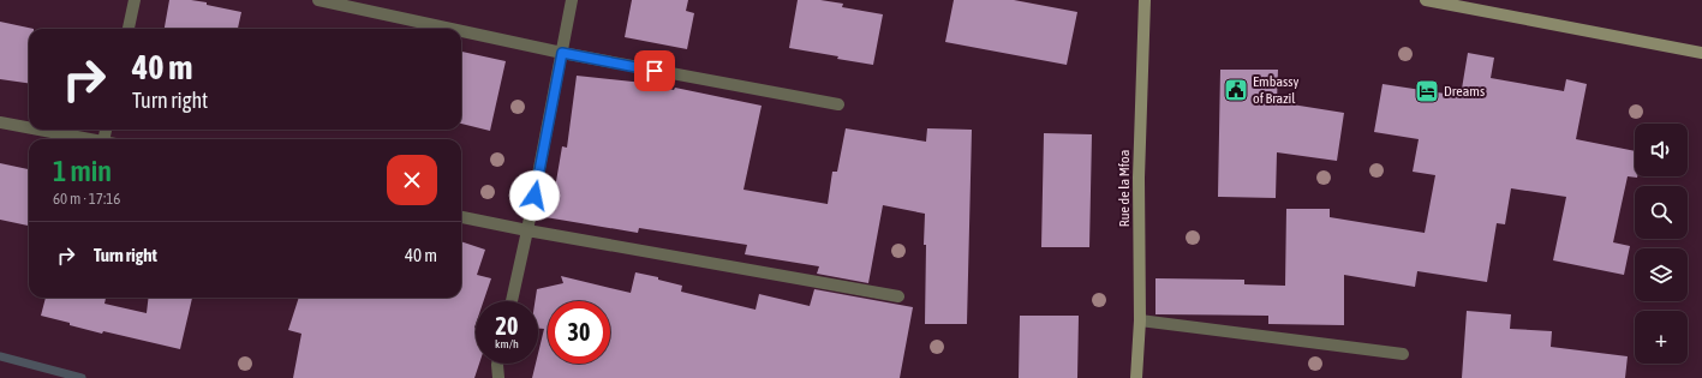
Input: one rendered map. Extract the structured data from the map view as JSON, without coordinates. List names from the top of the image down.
{
  "streets": {
    "street": ["Rue de la Mfoa"]
  },
  "places": {
    "public building": ["Embassy of Brazil"],
    "hotel": ["Dreams"]
  },
  "page": {
    "turn": ["40 m", "Turn right"],
    "map_buttons": "+",
    "heading": ["1 min", "60 m · 17:16"],
    "list": [
      {
        "name": "Turn right",
        "value": "40 m"
      }
    ],
    "speed": "20 km/h",
    "limit": "30"
  }
}
